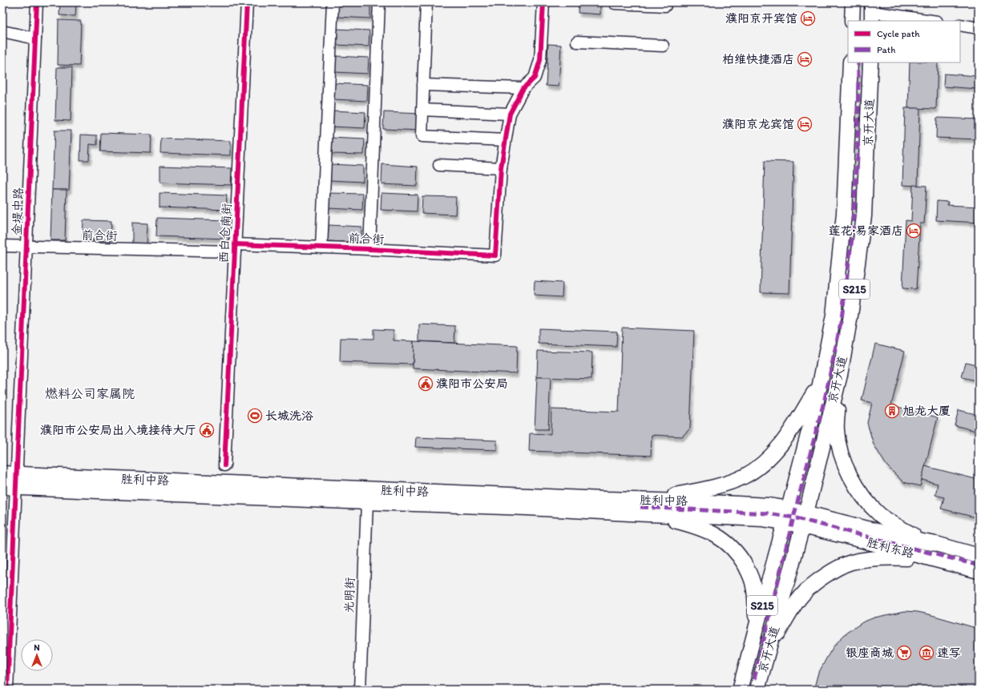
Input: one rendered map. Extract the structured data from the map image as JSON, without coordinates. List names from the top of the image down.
{
  "streets": {
    "main road": [
      "京开大道",
      "S215",
      "胜利中路",
      "胜利东路"
    ],
    "street": [
      "金堤中路",
      "西白仓南街",
      "前合街",
      "光明街"
    ]
  },
  "crossings": [
    ["京开大道", "胜利中路"],
    ["京开大道", "胜利东路"],
    ["金堤中路", "前合街"],
    ["金堤中路", "胜利中路"],
    ["西白仓南街", "前合街"],
    ["胜利中路", "胜利东路"],
    ["胜利中路", "光明街"]
  ],
  "districts": ["燃料公司家属院"],
  "places": {
    "hotel": [
      "濮阳京开宾馆",
      "柏维快捷酒店",
      "濮阳京龙宾馆",
      "莲花·易家酒店"
    ],
    "public building": ["濮阳市公安局", "濮阳市公安局出入境接待大厅"],
    "building": ["旭龙大厦"],
    "sports": ["长城洗浴"],
    "supermarket": ["银座商城"],
    "museum": ["速写"]
  },
  "legend": ["Cycle path", "Path"],
  "north": "top"
}
